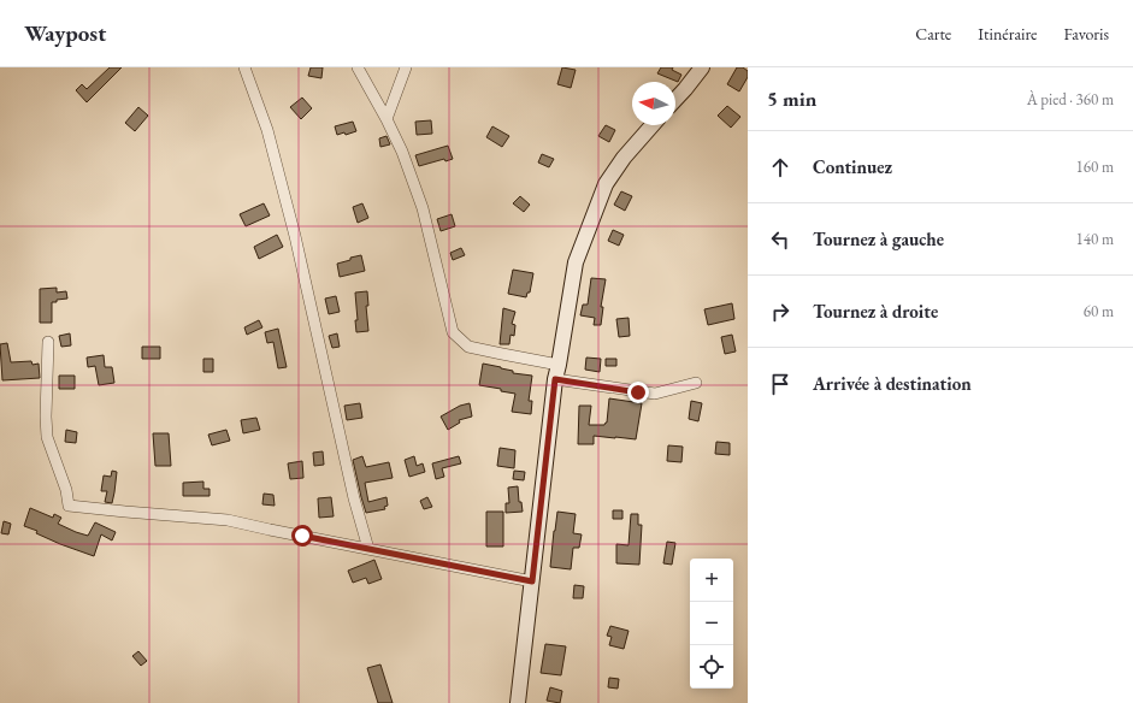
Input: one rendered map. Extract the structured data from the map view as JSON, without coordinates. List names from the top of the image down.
{
  "north": "left",
  "page": {
    "header": "Waypost",
    "nav": ["Carte", "Itinéraire", "Favoris"],
    "heading": ["5 min", "À pied · 360 m"],
    "list": [
      ["Continuez", "160 m"],
      ["Tournez à gauche", "140 m"],
      ["Tournez à droite", "60 m"],
      "Arrivée à destination"
    ],
    "map_buttons": ["+", "−"]
  }
}
